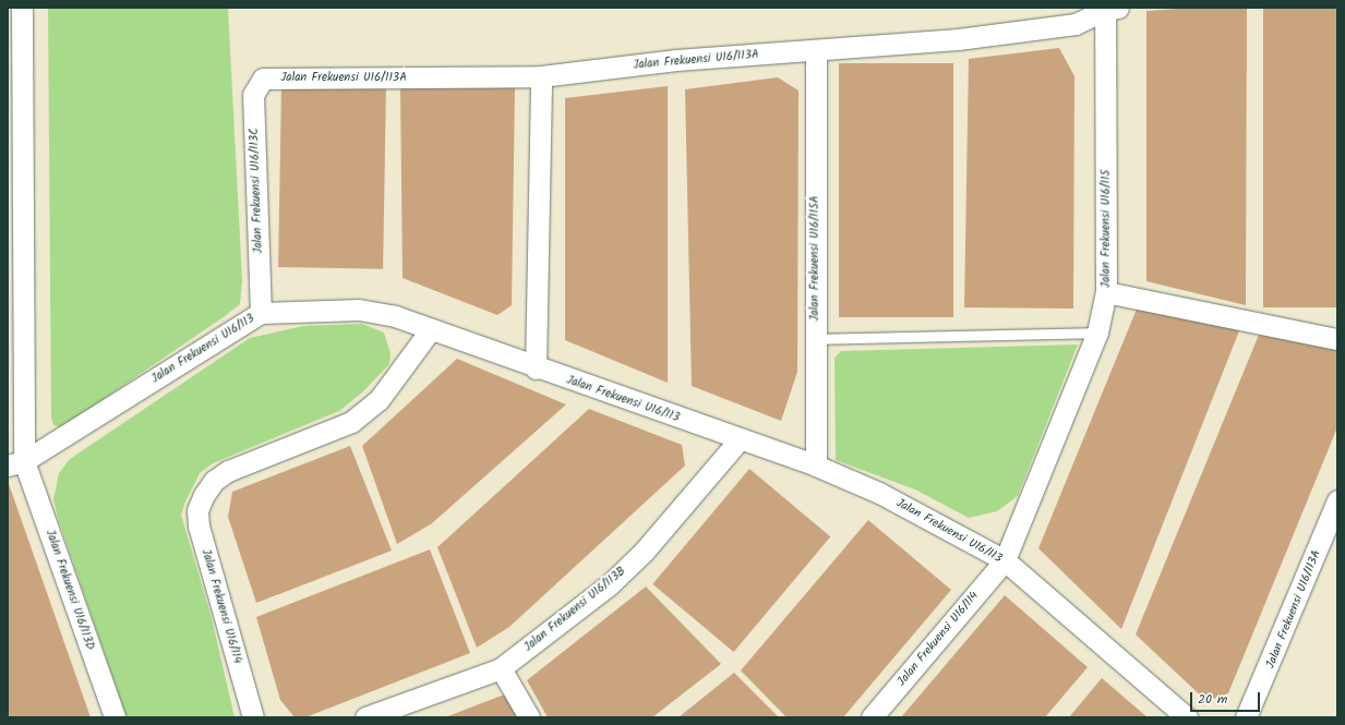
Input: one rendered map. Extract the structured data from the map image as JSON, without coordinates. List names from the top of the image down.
{
  "streets": {
    "street": [
      "Jalan Frekuensi U16/113A",
      "Jalan Frekuensi U16/113C",
      "Jalan Frekuensi U16/115",
      "Jalan Frekuensi U16/115A",
      "Jalan Frekuensi U16/113",
      "Jalan Frekuensi U16/113D",
      "Jalan Frekuensi U16/114",
      "Jalan Frekuensi U16/113B"
    ]
  },
  "crossings": [
    ["Jalan Frekuensi U16/113A", "Jalan Frekuensi U16/113C"],
    ["Jalan Frekuensi U16/113A", "Jalan Frekuensi U16/115"],
    ["Jalan Frekuensi U16/113A", "Jalan Frekuensi U16/115A"],
    ["Jalan Frekuensi U16/113C", "Jalan Frekuensi U16/113"],
    ["Jalan Frekuensi U16/115", "Jalan Frekuensi U16/113"],
    ["Jalan Frekuensi U16/115", "Jalan Frekuensi U16/114"],
    ["Jalan Frekuensi U16/115A", "Jalan Frekuensi U16/113"],
    ["Jalan Frekuensi U16/113", "Jalan Frekuensi U16/113D"],
    ["Jalan Frekuensi U16/113", "Jalan Frekuensi U16/114"],
    ["Jalan Frekuensi U16/113", "Jalan Frekuensi U16/113B"]
  ],
  "scale_bar": "20 m"
}
